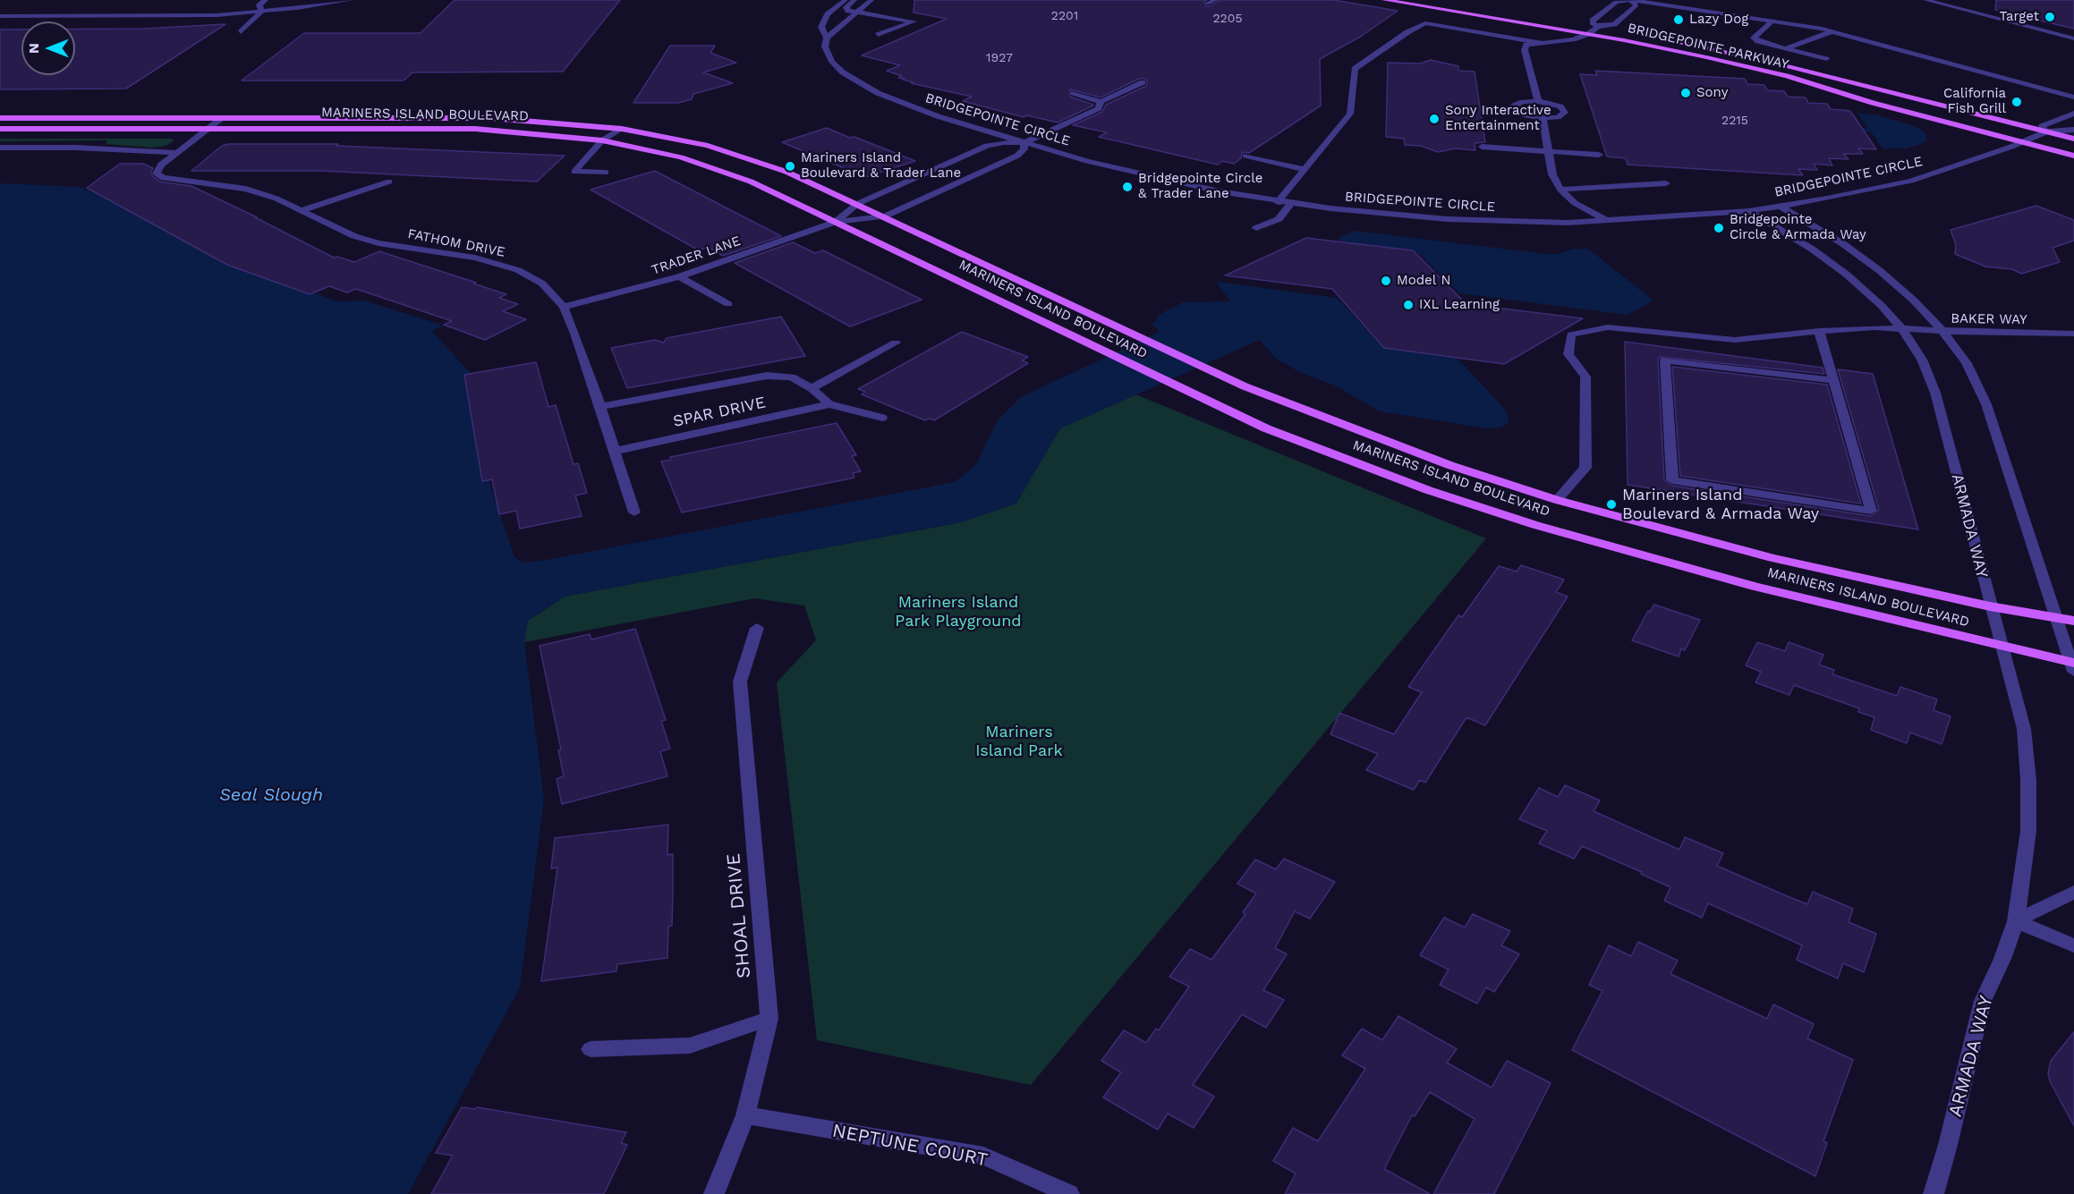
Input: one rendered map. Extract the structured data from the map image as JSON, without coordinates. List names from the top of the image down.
{
  "streets": {
    "main road": ["BRIDGEPOINTE PARKWAY", "MARINERS ISLAND BOULEVARD"],
    "street": [
      "BRIDGEPOINTE CIRCLE",
      "FATHOM DRIVE",
      "TRADER LANE",
      "BAKER WAY",
      "SPAR DRIVE",
      "ARMADA WAY",
      "SHOAL DRIVE",
      "NEPTUNE COURT"
    ]
  },
  "crossings": [
    ["BRIDGEPOINTE PARKWAY", "BRIDGEPOINTE CIRCLE"],
    ["MARINERS ISLAND BOULEVARD", "FATHOM DRIVE"],
    ["MARINERS ISLAND BOULEVARD", "TRADER LANE"],
    ["MARINERS ISLAND BOULEVARD", "BAKER WAY"],
    ["MARINERS ISLAND BOULEVARD", "ARMADA WAY"],
    ["BRIDGEPOINTE CIRCLE", "TRADER LANE"],
    ["BRIDGEPOINTE CIRCLE", "ARMADA WAY"],
    ["FATHOM DRIVE", "TRADER LANE"],
    ["FATHOM DRIVE", "SPAR DRIVE"],
    ["BAKER WAY", "ARMADA WAY"],
    ["SHOAL DRIVE", "NEPTUNE COURT"]
  ],
  "water": ["Seal Slough"],
  "parks": ["Mariners Island Park Playground", "Mariners Island Park"],
  "places": [
    "Target",
    "Lazy Dog",
    "Sony",
    "California Fish Grill",
    "Sony Interactive Entertainment",
    "Mariners Island Boulevard & Trader Lane",
    "Bridgepointe Circle & Trader Lane",
    "Bridgepointe Circle & Armada Way",
    "Model N",
    "IXL Learning",
    "Mariners Island Boulevard & Armada Way"
  ],
  "house_numbers": [
    "2201",
    "2205",
    "1927",
    "2215"
  ],
  "north": "left"
}
